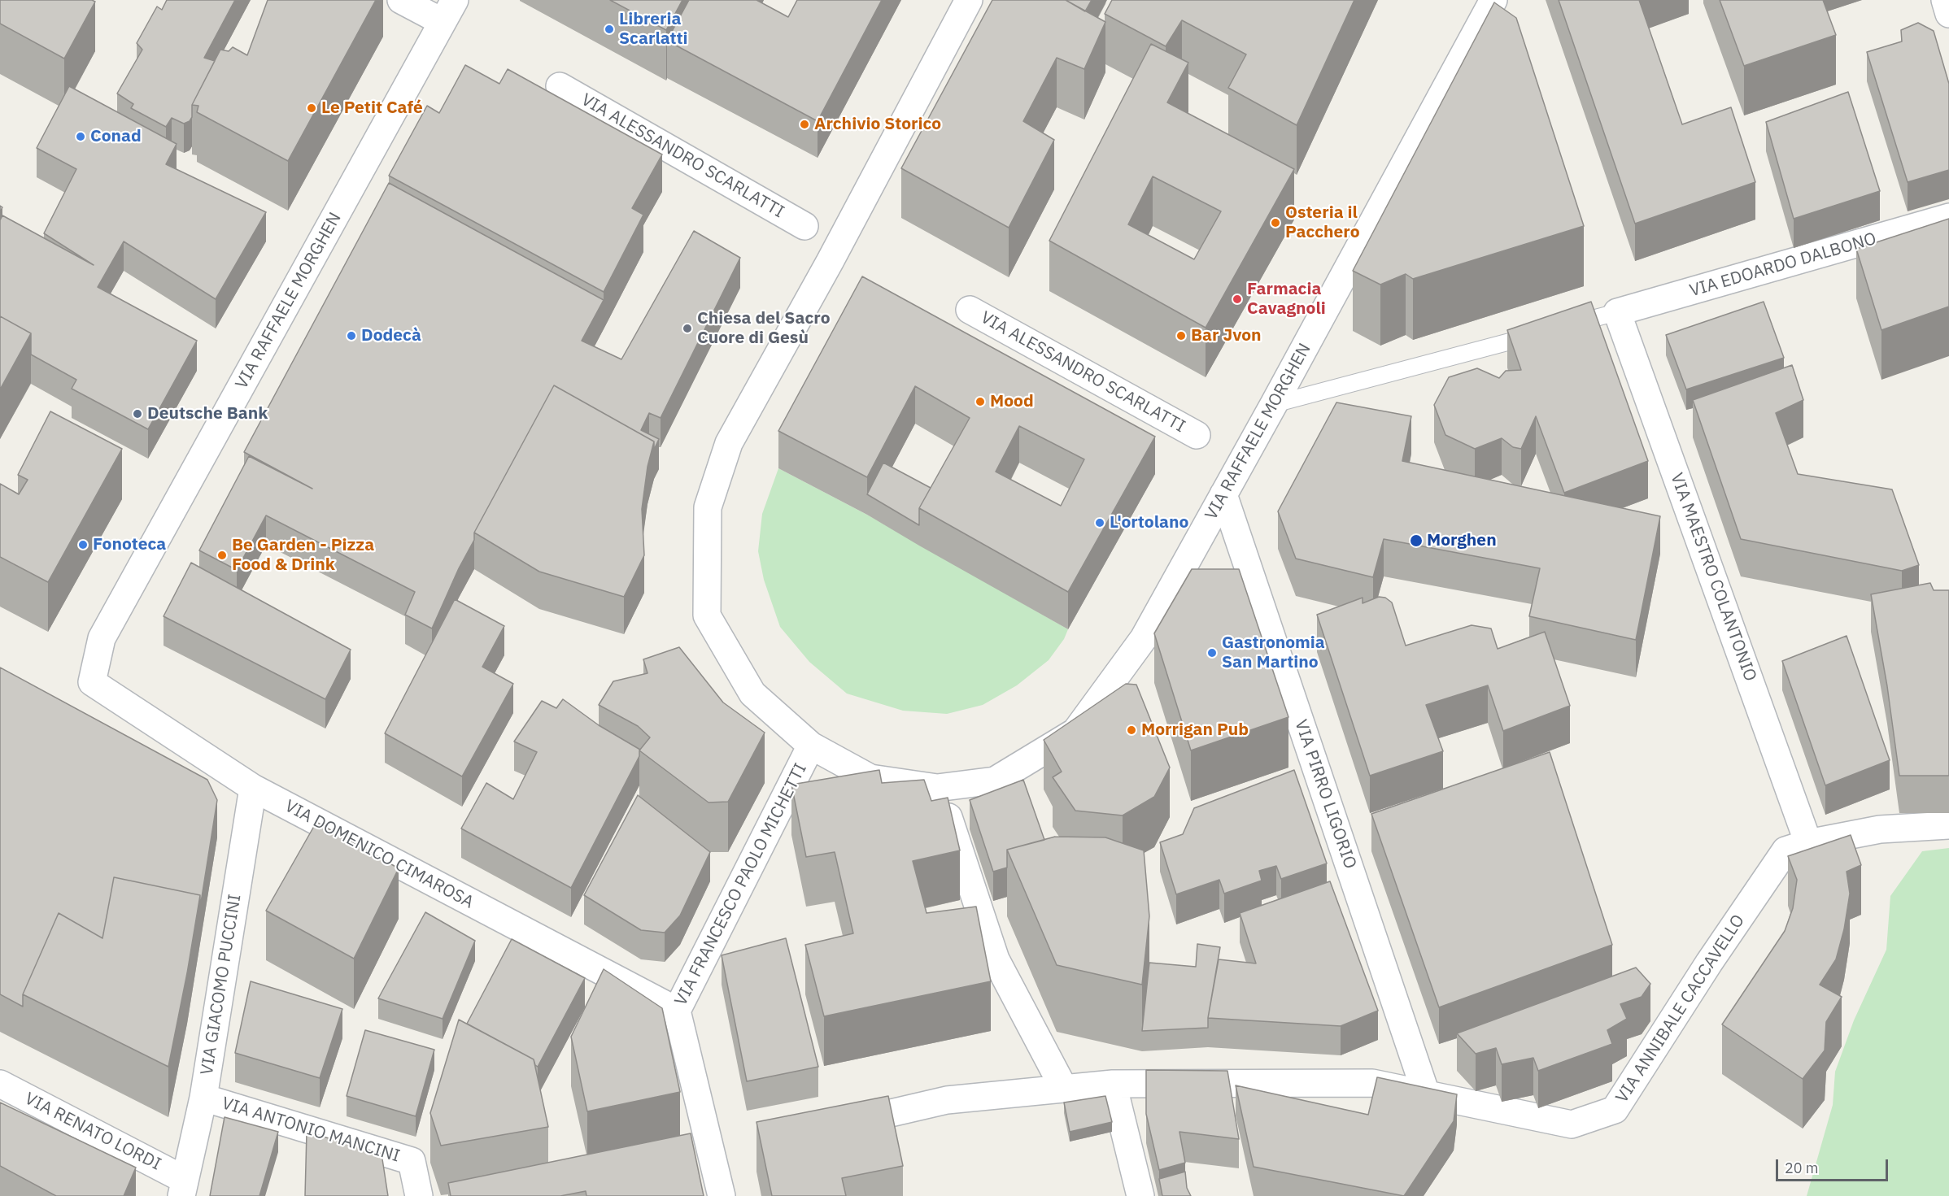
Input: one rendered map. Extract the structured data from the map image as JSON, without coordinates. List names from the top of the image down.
{
  "streets": {
    "street": [
      "VIA ALESSANDRO SCARLATTI",
      "VIA EDOARDO DALBONO",
      "VIA RAFFAELE MORGHEN",
      "VIA MAESTRO COLANTONIO",
      "VIA PIRRO LIGORIO",
      "VIA DOMENICO CIMAROSA",
      "VIA FRANCESCO PAOLO MICHETTI",
      "VIA GIACOMO PUCCINI",
      "VIA ANNIBALE CACCAVELLO",
      "VIA ANTONIO MANCINI",
      "VIA RENATO LORDI"
    ]
  },
  "crossings": [
    ["VIA EDOARDO DALBONO", "VIA MAESTRO COLANTONIO"],
    ["VIA RAFFAELE MORGHEN", "VIA PIRRO LIGORIO"],
    ["VIA RAFFAELE MORGHEN", "VIA DOMENICO CIMAROSA"],
    ["VIA RAFFAELE MORGHEN", "VIA FRANCESCO PAOLO MICHETTI"],
    ["VIA MAESTRO COLANTONIO", "VIA ANNIBALE CACCAVELLO"],
    ["VIA PIRRO LIGORIO", "VIA ANNIBALE CACCAVELLO"],
    ["VIA DOMENICO CIMAROSA", "VIA FRANCESCO PAOLO MICHETTI"],
    ["VIA DOMENICO CIMAROSA", "VIA GIACOMO PUCCINI"],
    ["VIA GIACOMO PUCCINI", "VIA ANTONIO MANCINI"],
    ["VIA GIACOMO PUCCINI", "VIA RENATO LORDI"]
  ],
  "places": [
    "Libreria Scarlatti",
    "Le Petit Café",
    "Archivio Storico",
    "Conad",
    "Osteria il Pacchero",
    "Farmacia Cavagnoli",
    "Chiesa del Sacro Cuore di Gesù",
    "Dodecà",
    "Bar Jvon",
    "Mood",
    "Deutsche Bank",
    "L'ortolano",
    "Morghen",
    "Fonoteca",
    "Be Garden - Pizza Food & Drink",
    "Gastronomia San Martino",
    "Morrigan Pub"
  ],
  "scale_bar": "20 m"
}
